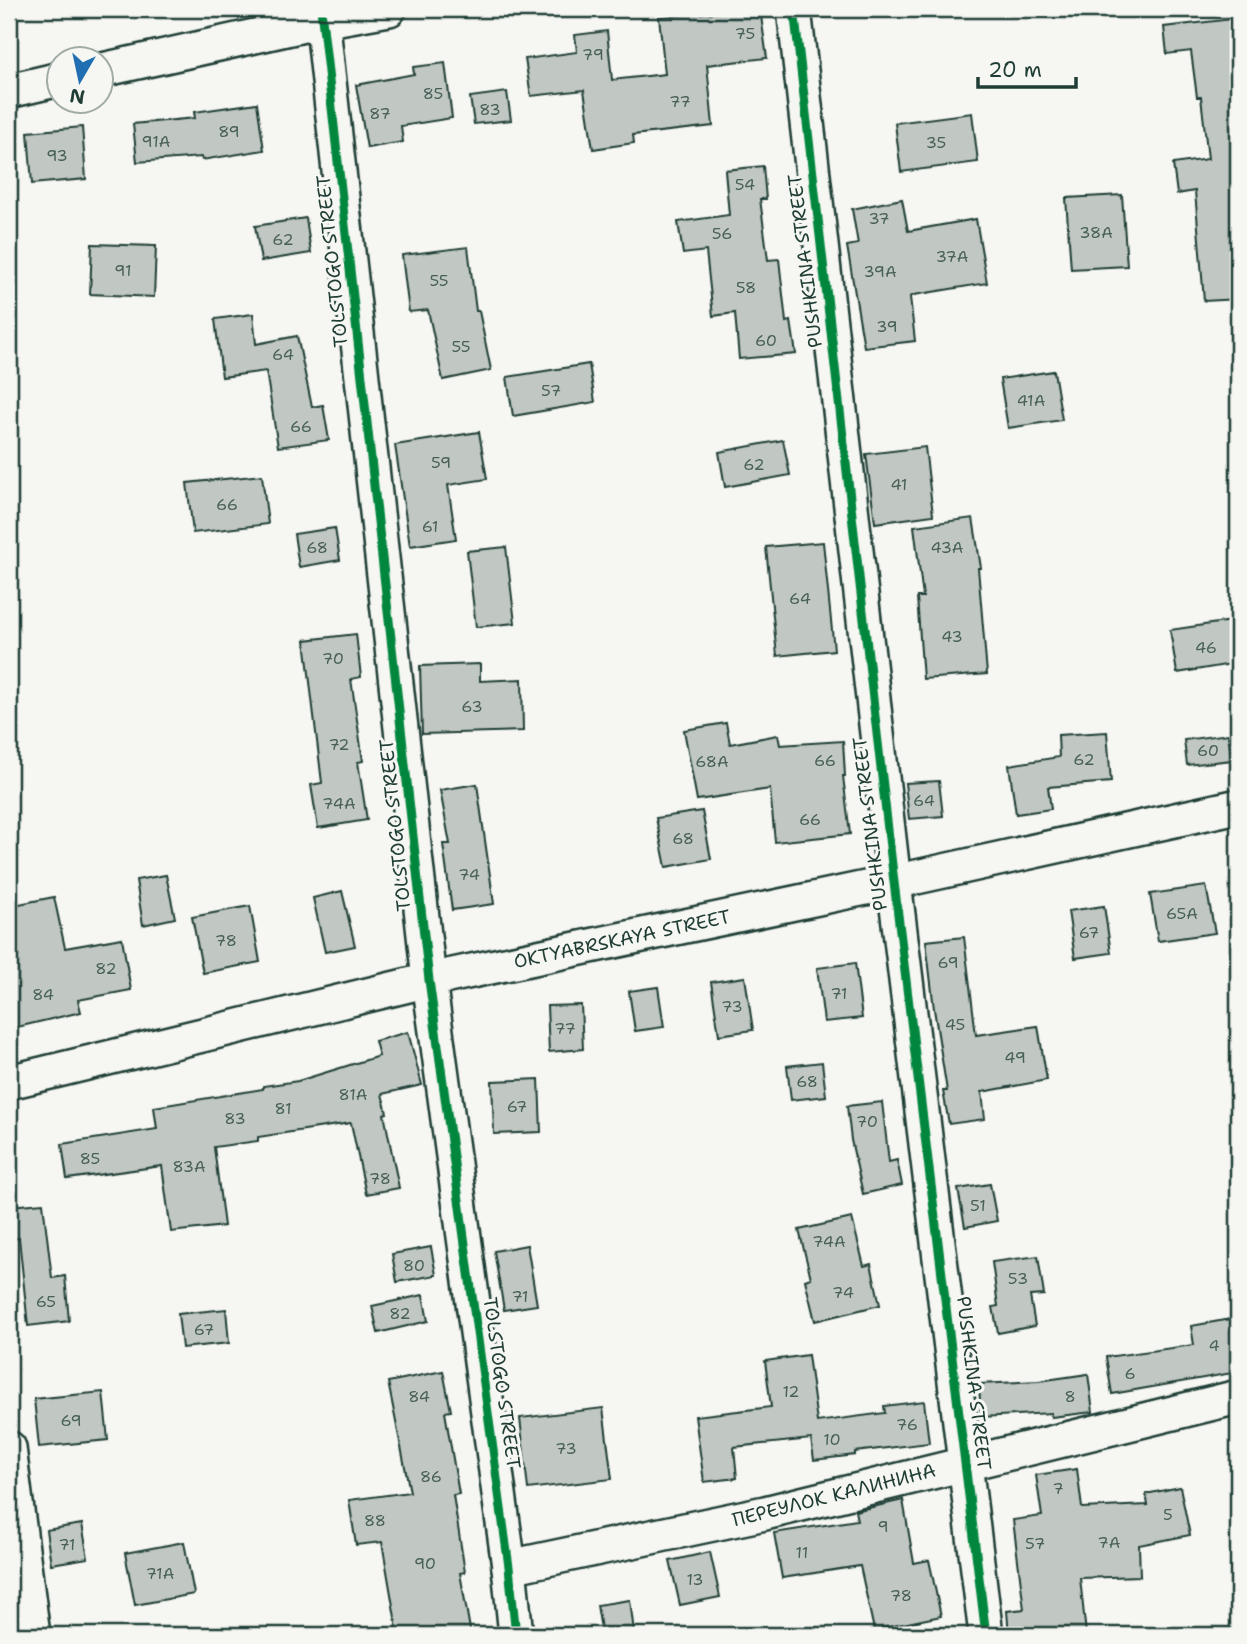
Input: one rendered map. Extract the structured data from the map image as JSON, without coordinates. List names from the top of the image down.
{
  "streets": {
    "street": [
      "TOLSTOGO STREET",
      "PUSHKINA STREET",
      "OKTYABRSKAYA STREET",
      "ПЕРЕУЛОК КАЛИНИНА"
    ]
  },
  "crossings": [
    ["TOLSTOGO STREET", "OKTYABRSKAYA STREET"],
    ["TOLSTOGO STREET", "ПЕРЕУЛОК КАЛИНИНА"],
    ["PUSHKINA STREET", "OKTYABRSKAYA STREET"],
    ["PUSHKINA STREET", "ПЕРЕУЛОК КАЛИНИНА"]
  ],
  "house_numbers": [
    "75",
    "79",
    "85",
    "77",
    "83",
    "87",
    "89",
    "91А",
    "35",
    "93",
    "54",
    "37",
    "38А",
    "56",
    "62",
    "37А",
    "91",
    "39А",
    "55",
    "58",
    "39",
    "60",
    "55",
    "64",
    "57",
    "41А",
    "66",
    "59",
    "62",
    "41",
    "66",
    "61",
    "68",
    "43А",
    "64",
    "43",
    "46",
    "70",
    "63",
    "72",
    "60",
    "62",
    "66",
    "68А",
    "64",
    "74А",
    "66",
    "68",
    "74",
    "65А",
    "67",
    "78",
    "69",
    "82",
    "71",
    "84",
    "73",
    "45",
    "77",
    "49",
    "68",
    "81А",
    "67",
    "81",
    "83",
    "70",
    "85",
    "83А",
    "78",
    "51",
    "74А",
    "80",
    "53",
    "74",
    "71",
    "65",
    "82",
    "67",
    "4",
    "6",
    "12",
    "84",
    "8",
    "69",
    "76",
    "10",
    "73",
    "86",
    "7",
    "5",
    "88",
    "9",
    "7А",
    "57",
    "71",
    "11",
    "90",
    "71А",
    "13",
    "78"
  ],
  "scale_bar": "20 m",
  "north": "bottom"
}
